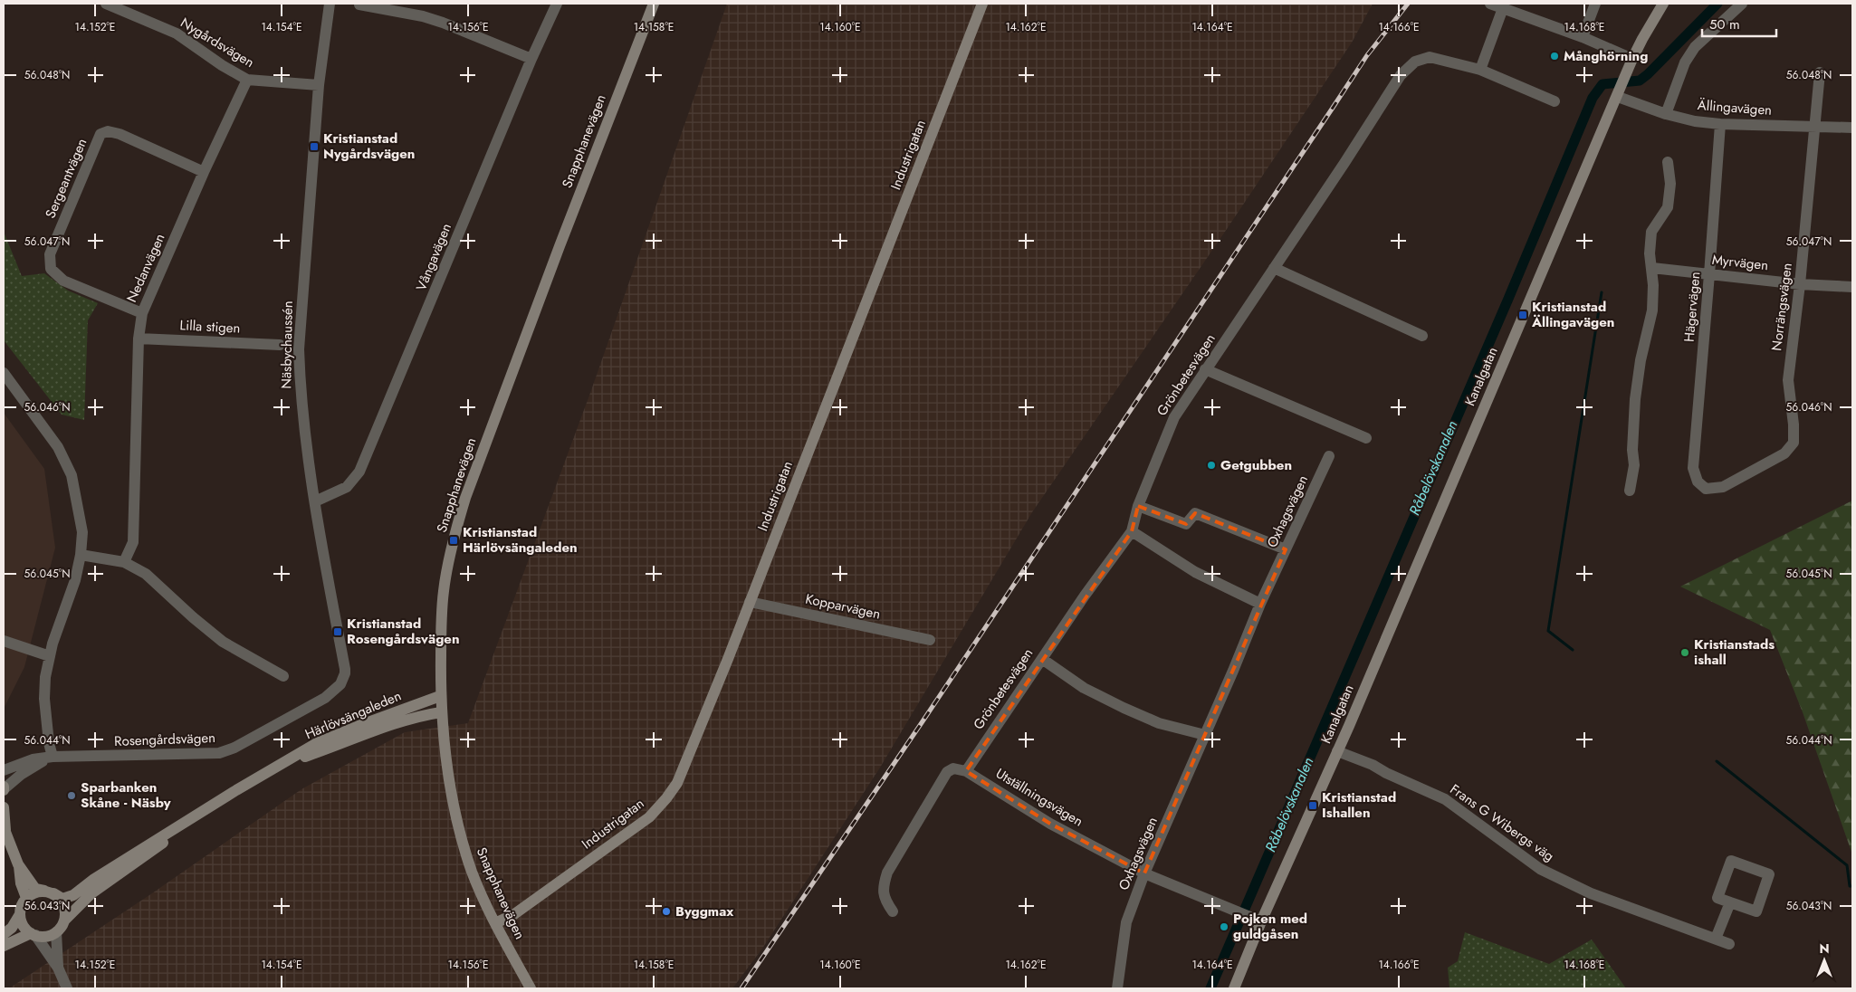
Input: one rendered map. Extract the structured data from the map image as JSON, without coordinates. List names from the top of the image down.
{
  "streets": {
    "street": [
      "Nygårdsvägen",
      "Ällingavägen",
      "Snapphanevägen",
      "Industrigatan",
      "Sergeantvägen",
      "Vångavägen",
      "Myrvägen",
      "Nedanvägen",
      "Hägervägen",
      "Norrängsvägen",
      "Lilla stigen",
      "Näsbychaussén",
      "Grönbetesvägen",
      "Kanalgatan",
      "Oxhagsvägen",
      "Kopparvägen",
      "Härlövsängaleden",
      "Rosengårdsvägen",
      "Utställningsvägen",
      "Frans G Wibergs väg"
    ]
  },
  "crossings": [
    ["Nygårdsvägen", "Nedanvägen"],
    ["Nygårdsvägen", "Näsbychaussén"],
    ["Ällingavägen", "Hägervägen"],
    ["Ällingavägen", "Norrängsvägen"],
    ["Ällingavägen", "Kanalgatan"],
    ["Snapphanevägen", "Industrigatan"],
    ["Snapphanevägen", "Härlövsängaleden"],
    ["Industrigatan", "Kopparvägen"],
    ["Sergeantvägen", "Nedanvägen"],
    ["Vångavägen", "Näsbychaussén"],
    ["Myrvägen", "Hägervägen"],
    ["Myrvägen", "Norrängsvägen"],
    ["Nedanvägen", "Lilla stigen"],
    ["Hägervägen", "Norrängsvägen"],
    ["Näsbychaussén", "Rosengårdsvägen"],
    ["Grönbetesvägen", "Utställningsvägen"],
    ["Kanalgatan", "Utställningsvägen"],
    ["Kanalgatan", "Frans G Wibergs väg"],
    ["Oxhagsvägen", "Utställningsvägen"]
  ],
  "water": ["Råbelövskanalen"],
  "places": {
    "other": [
      "Månghörning",
      "Getgubben",
      "Kristianstads ishall",
      "Sparbanken Skåne - Näsby",
      "Byggmax",
      "Pojken med guldgåsen"
    ],
    "transit": [
      "Kristianstad Nygårdsvägen",
      "Kristianstad Ällingavägen",
      "Kristianstad Härlövsängaleden",
      "Kristianstad Rosengårdsvägen",
      "Kristianstad Ishallen"
    ]
  },
  "scale_bar": "50 m",
  "north": "top",
  "coordinates": [
    "14.152°E",
    "14.154°E",
    "14.156°E",
    "14.158°E",
    "14.160°E",
    "14.162°E",
    "14.164°E",
    "14.166°E",
    "14.168°E",
    "56.048°N",
    "56.047°N",
    "56.046°N",
    "56.045°N",
    "56.044°N",
    "56.043°N"
  ]
}
